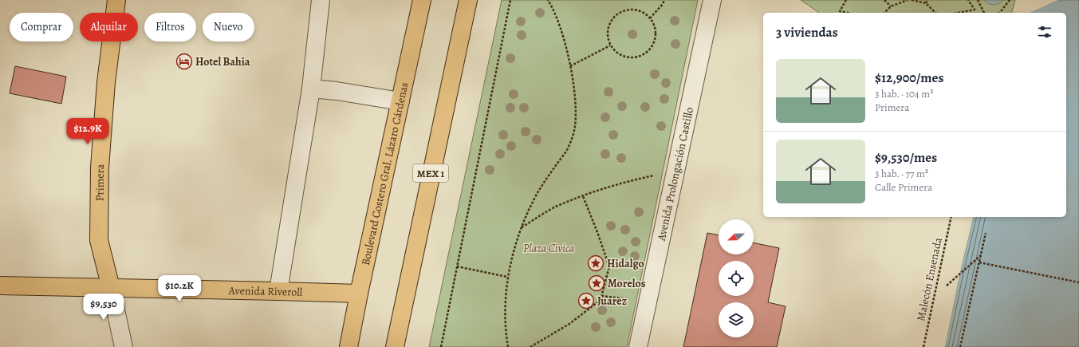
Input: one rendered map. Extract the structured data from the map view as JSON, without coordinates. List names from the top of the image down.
{
  "streets": {
    "main road": [
      "Boulevard Costero Gral. Lázaro Cárdenas",
      "MEX 1",
      "Primera",
      "Avenida Riveroll"
    ],
    "street": ["Avenida Prolongación Castillo"],
    "path": ["Malecón Ensenada"]
  },
  "crossings": [
    ["Boulevard Costero Gral. Lázaro Cárdenas", "Avenida Riveroll"],
    ["Primera", "Avenida Riveroll"]
  ],
  "parks": ["Plaza Civica"],
  "places": {
    "hotel": ["Hotel Bahia"],
    "place": ["Hidalgo", "Morelos", "Juarez"]
  },
  "north": "left",
  "page": {
    "chip": [
      "Comprar",
      "Alquilar",
      "Filtros",
      "Nuevo"
    ],
    "heading": "3 viviendas",
    "list": [
      {
        "name": "$12,900/mes",
        "note": "3 hab. · 104 m² · Primera"
      },
      {
        "name": "$9,530/mes",
        "note": "3 hab. · 77 m² · Calle Primera"
      }
    ],
    "price": ["$12.9K", "$10.2K", "$9,530"]
  }
}
